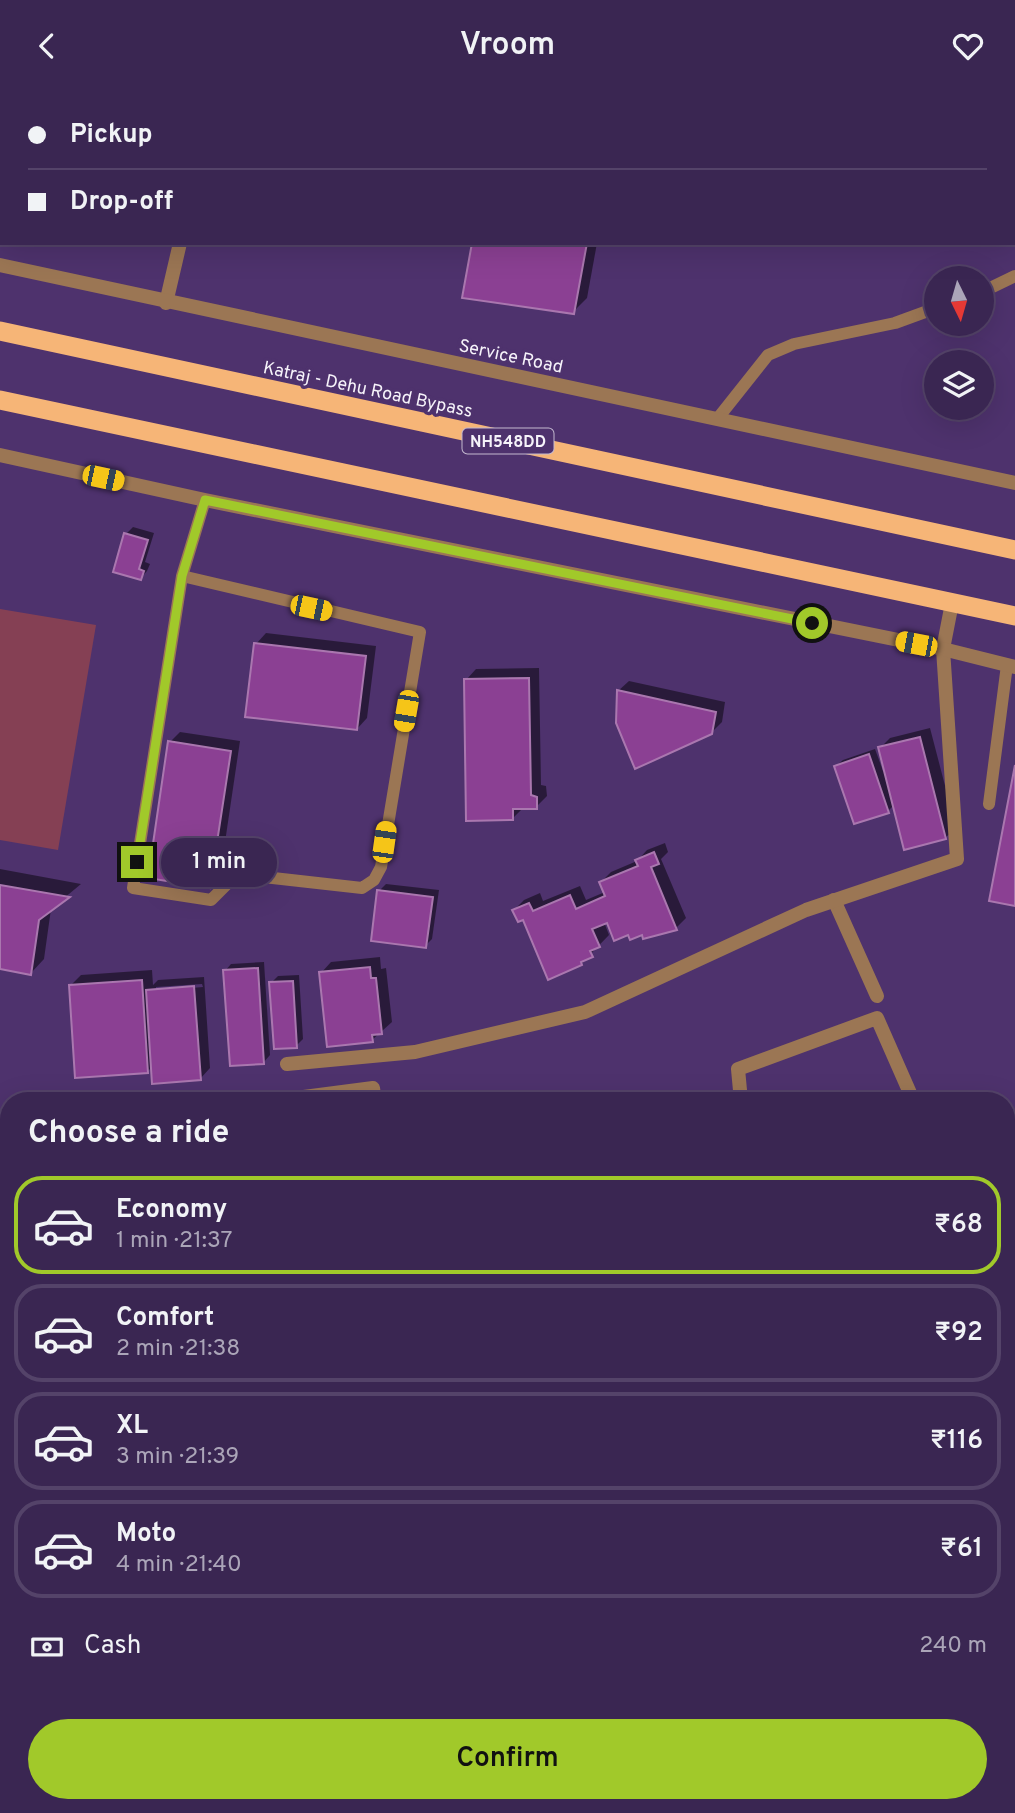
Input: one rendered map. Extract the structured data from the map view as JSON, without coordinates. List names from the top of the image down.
{
  "streets": {
    "highway": ["Katraj - Dehu Road Bypass", "NH548DD"],
    "street": ["Service Road"]
  },
  "north": "bottom",
  "page": {
    "header": "Vroom",
    "banner": ["Pickup", "Drop-off"],
    "bubble": "1 min",
    "heading": "Choose a ride",
    "list": [
      {
        "name": "Economy",
        "note": "1 min · 21:37",
        "value": "₹68"
      },
      {
        "name": "Comfort",
        "note": "2 min · 21:38",
        "value": "₹92"
      },
      {
        "name": "XL",
        "note": "3 min · 21:39",
        "value": "₹116"
      },
      {
        "name": "Moto",
        "note": "4 min · 21:40",
        "value": "₹61"
      }
    ],
    "pay": ["Cash", "240 m"],
    "buttons": "Confirm"
  }
}
